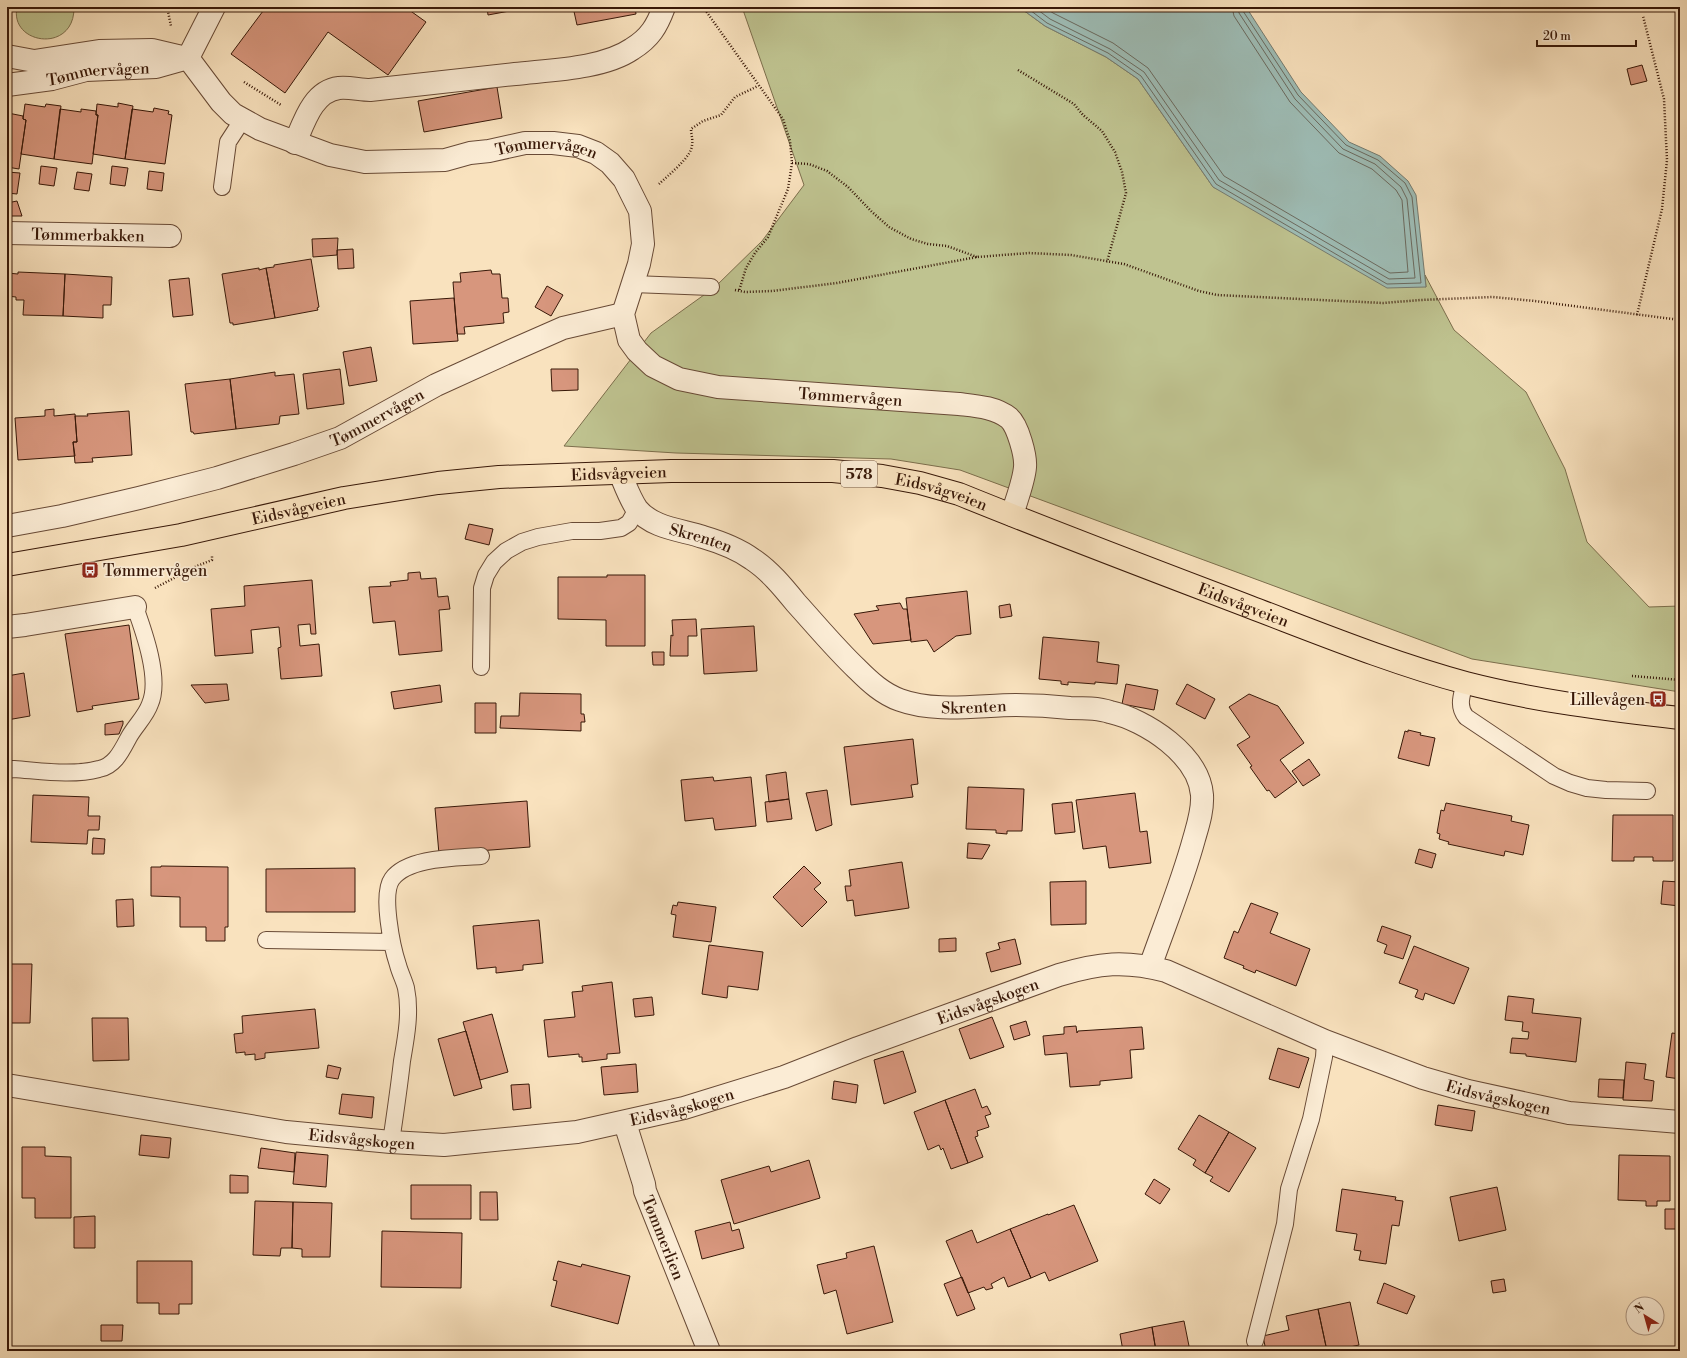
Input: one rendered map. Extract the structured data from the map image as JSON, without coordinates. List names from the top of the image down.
{
  "streets": {
    "main road": ["Eidsvågveien", "578"],
    "street": [
      "Tømmervågen",
      "Tømmerbakken",
      "Skrenten",
      "Eidsvågskogen",
      "Tømmerlien"
    ]
  },
  "crossings": [
    ["Tømmervågen", "Eidsvågveien"],
    ["Eidsvågveien", "Skrenten"],
    ["Skrenten", "Eidsvågskogen"],
    ["Eidsvågskogen", "Tømmerlien"]
  ],
  "places": {
    "bus stop": ["Tømmervågen", "Lillevågen"]
  },
  "scale_bar": "20 m",
  "north": "top left"
}
